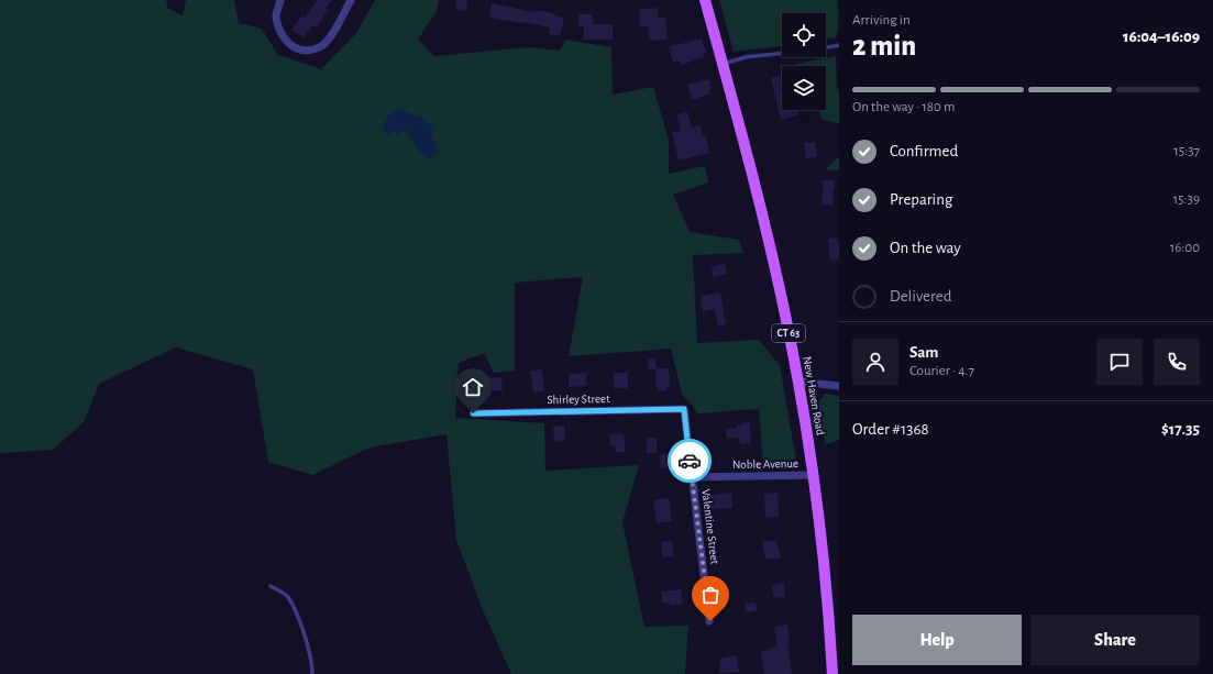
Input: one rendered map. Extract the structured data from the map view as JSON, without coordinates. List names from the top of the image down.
{
  "streets": {
    "main road": ["CT 63", "New Haven Road"],
    "street": ["Shirley Street", "Noble Avenue", "Valentine Street"]
  },
  "crossings": [
    ["New Haven Road", "Noble Avenue"],
    ["Shirley Street", "Valentine Street"],
    ["Noble Avenue", "Valentine Street"]
  ],
  "page": {
    "heading": ["2 min", "Arriving in", "16:04–16:09"],
    "panel": [
      "Sam",
      "Courier · 4.7",
      "Order #1368",
      "$17.35"
    ],
    "bar": "On the way · 180 m",
    "list": [
      ["Confirmed", "15:37"],
      ["Preparing", "15:39"],
      ["On the way", "16:00"],
      "Delivered"
    ],
    "buttons": ["Help", "Share"]
  }
}
